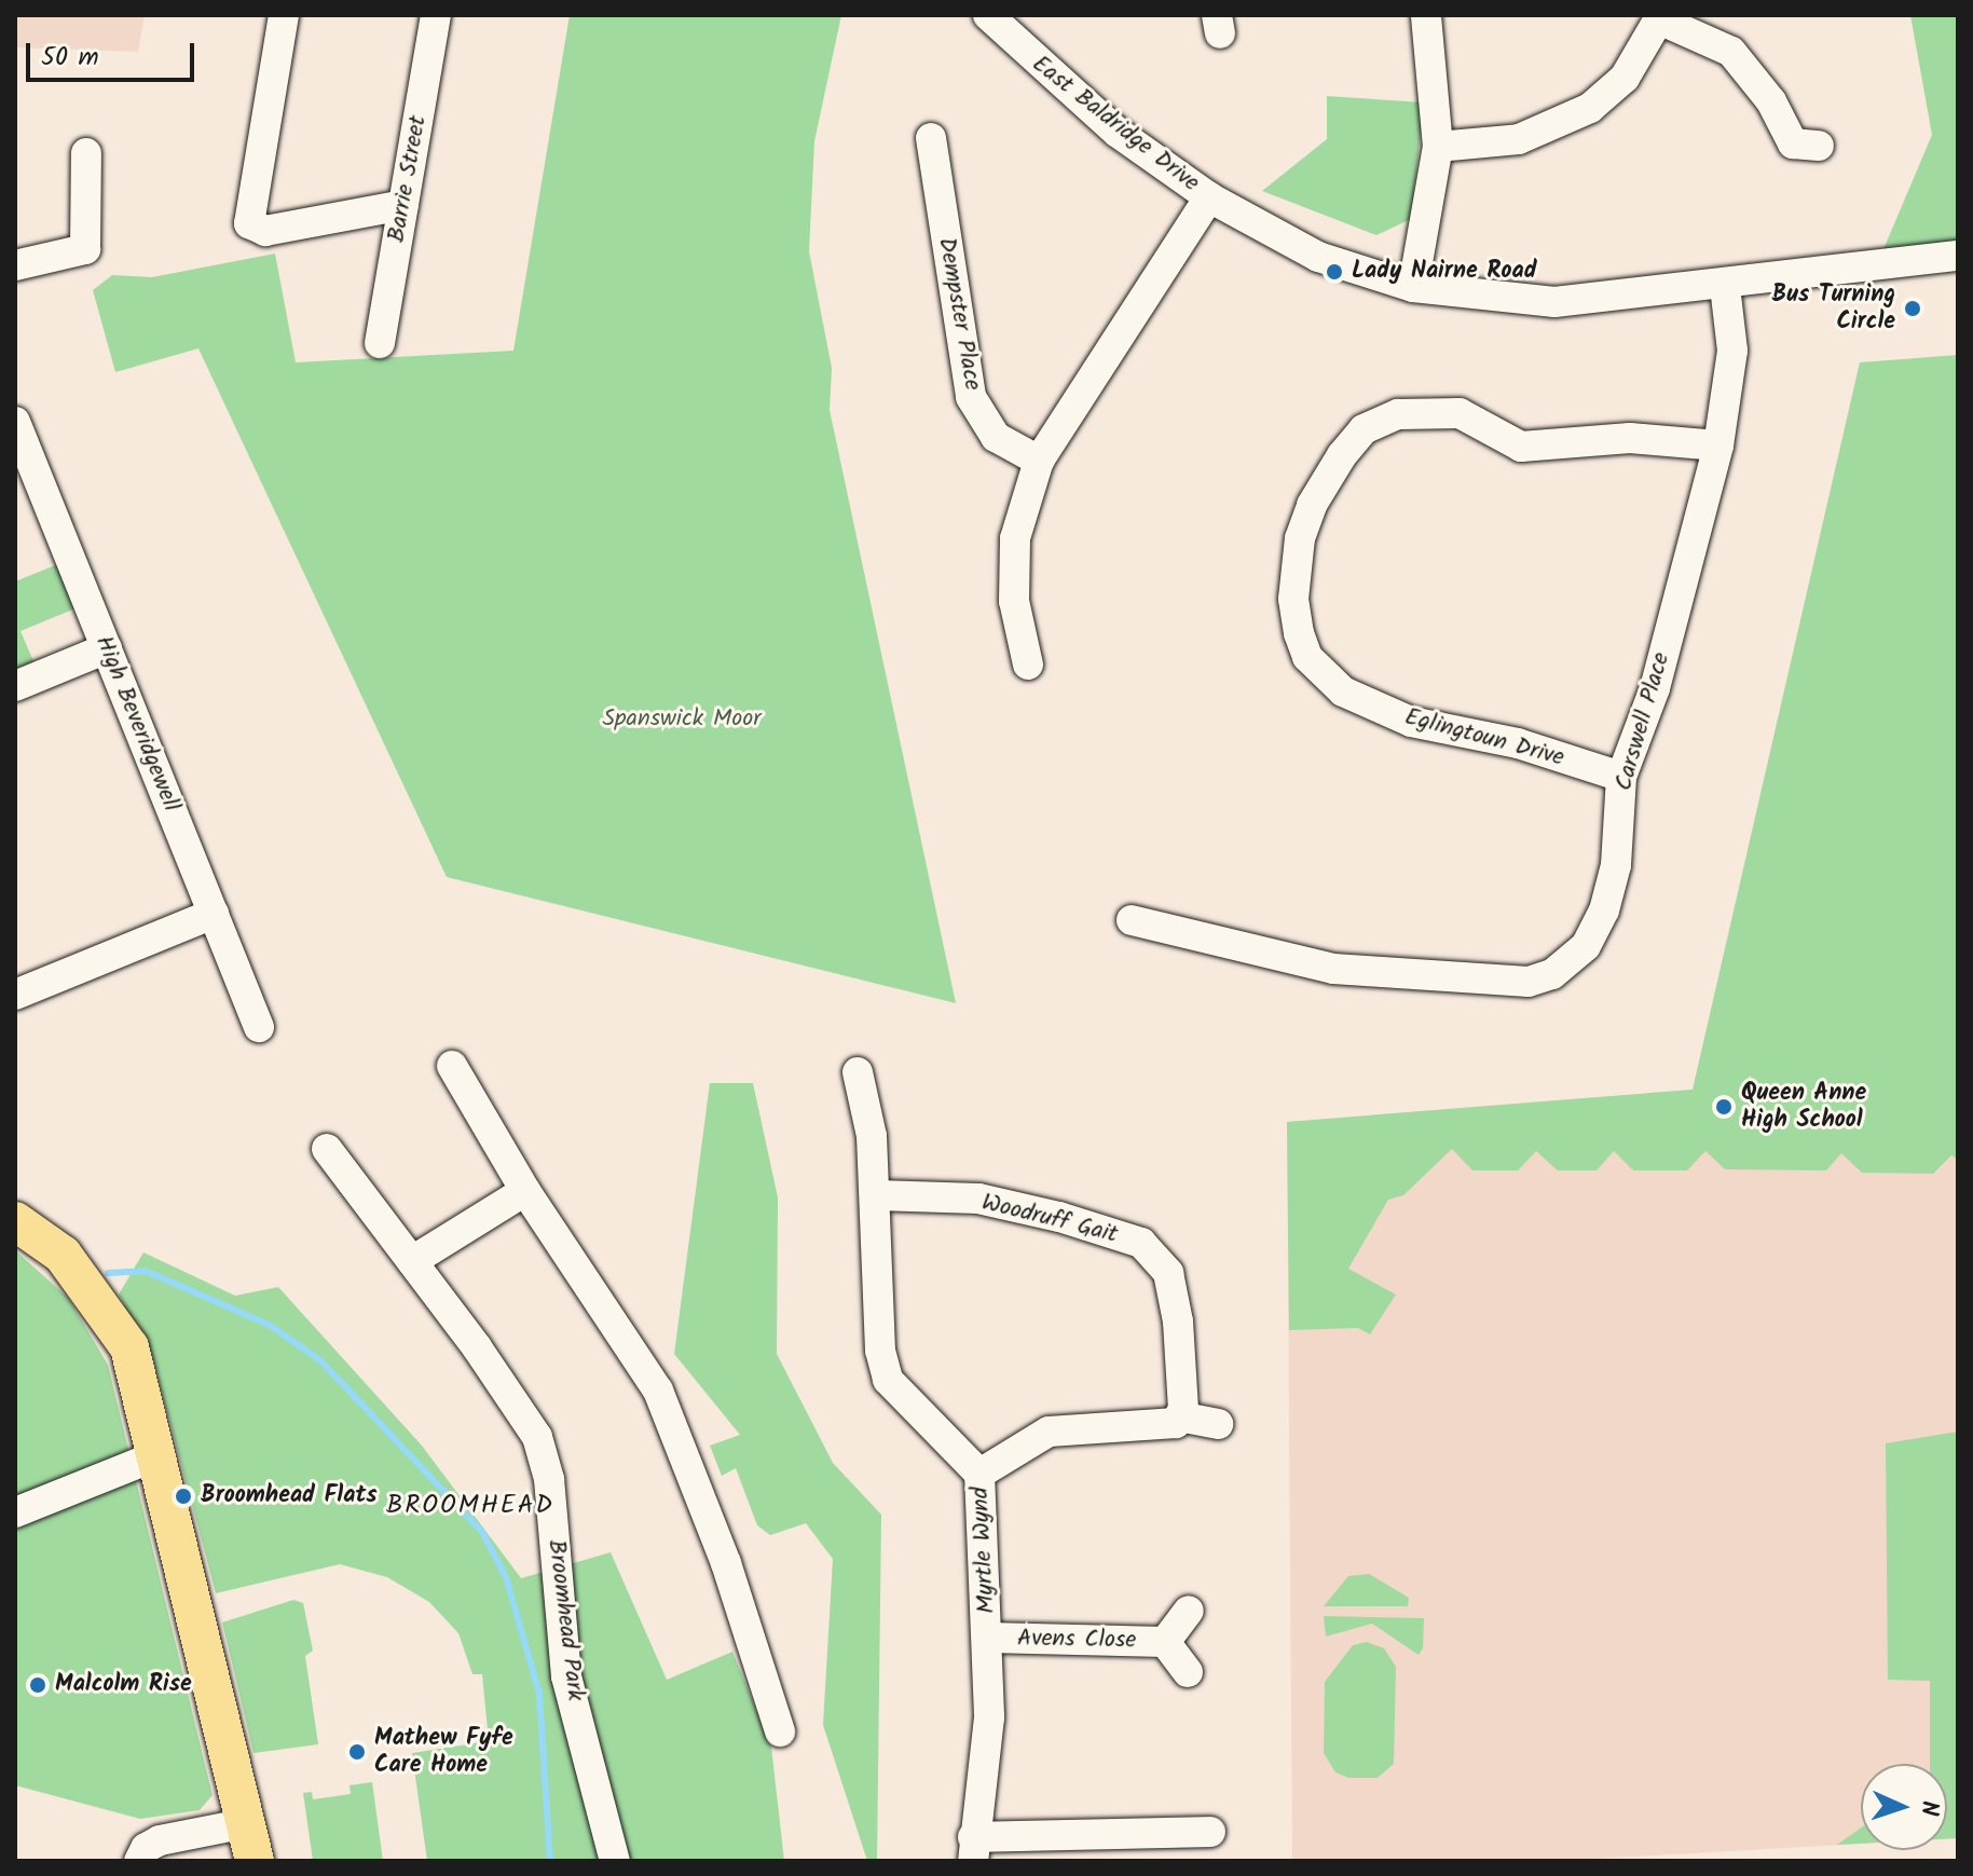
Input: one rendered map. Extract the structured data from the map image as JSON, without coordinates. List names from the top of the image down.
{
  "streets": {
    "street": [
      "East Baldridge Drive",
      "Barrie Street",
      "Dempster Place",
      "Carswell Place",
      "High Beveridgewell",
      "Eglingtoun Drive",
      "Woodruff Gait",
      "Myrtle Wynd",
      "Broomhead Park",
      "Avens Close"
    ]
  },
  "crossings": [
    ["East Baldridge Drive", "Carswell Place"],
    ["Carswell Place", "Eglingtoun Drive"],
    ["Woodruff Gait", "Myrtle Wynd"],
    ["Myrtle Wynd", "Avens Close"]
  ],
  "districts": ["BROOMHEAD"],
  "parks": ["Spanswick Moor"],
  "places": [
    "Lady Nairne Road",
    "Bus Turning Circle",
    "Queen Anne High School",
    "Broomhead Flats",
    "Malcolm Rise",
    "Mathew Fyfe Care Home"
  ],
  "scale_bar": "50 m",
  "north": "right"
}
